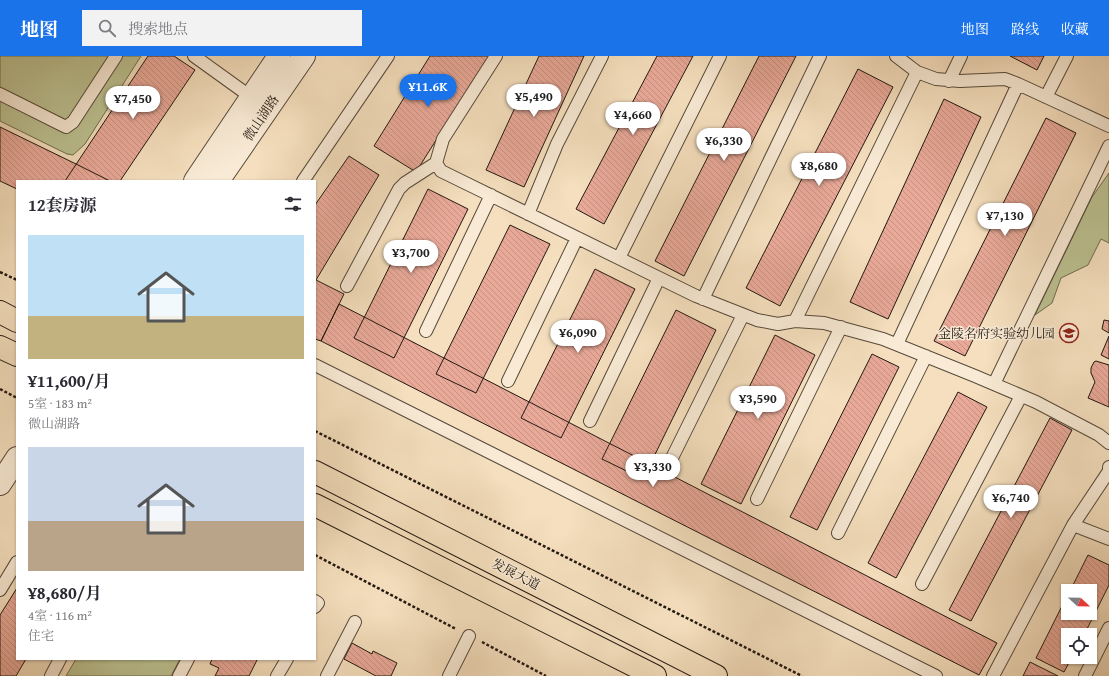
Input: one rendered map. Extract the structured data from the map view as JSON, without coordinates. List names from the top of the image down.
{
  "streets": {
    "main road": ["发展大道"],
    "street": ["微山湖路"]
  },
  "places": {
    "school or university": ["金陵名府实验幼儿园"]
  },
  "north": "right",
  "page": {
    "header": "地图",
    "search": "搜索地点",
    "nav": ["地图", "路线", "收藏"],
    "price": [
      "¥11.6K",
      "¥5,490",
      "¥7,450",
      "¥4,660",
      "¥6,330",
      "¥8,680",
      "¥7,130",
      "¥3,700",
      "¥6,090",
      "¥3,590",
      "¥3,330",
      "¥6,740"
    ],
    "heading": "12套房源",
    "list": [
      {
        "name": "¥11,600/月",
        "note": "5室 · 183 m² · 微山湖路"
      },
      {
        "name": "¥8,680/月",
        "note": "4室 · 116 m² · 住宅"
      }
    ]
  }
}
